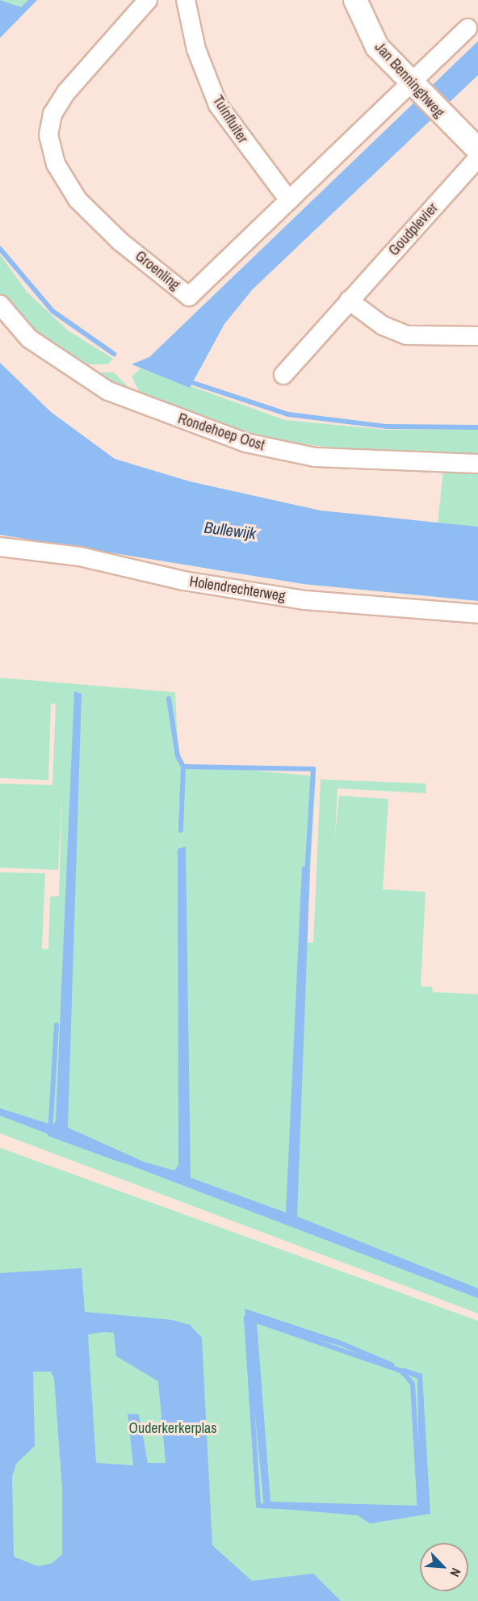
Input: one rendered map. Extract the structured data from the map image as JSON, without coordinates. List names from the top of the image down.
{
  "streets": {
    "street": [
      "Jan Benninghweg",
      "Tuinfluiter",
      "Goudplevier",
      "Groenling",
      "Rondehoep Oost",
      "Holendrechterweg"
    ]
  },
  "crossings": [
    ["Jan Benninghweg", "Groenling"],
    ["Tuinfluiter", "Groenling"]
  ],
  "water": ["Bullewijk"],
  "parks": ["Ouderkerkerplas"],
  "north": "bottom right"
}
